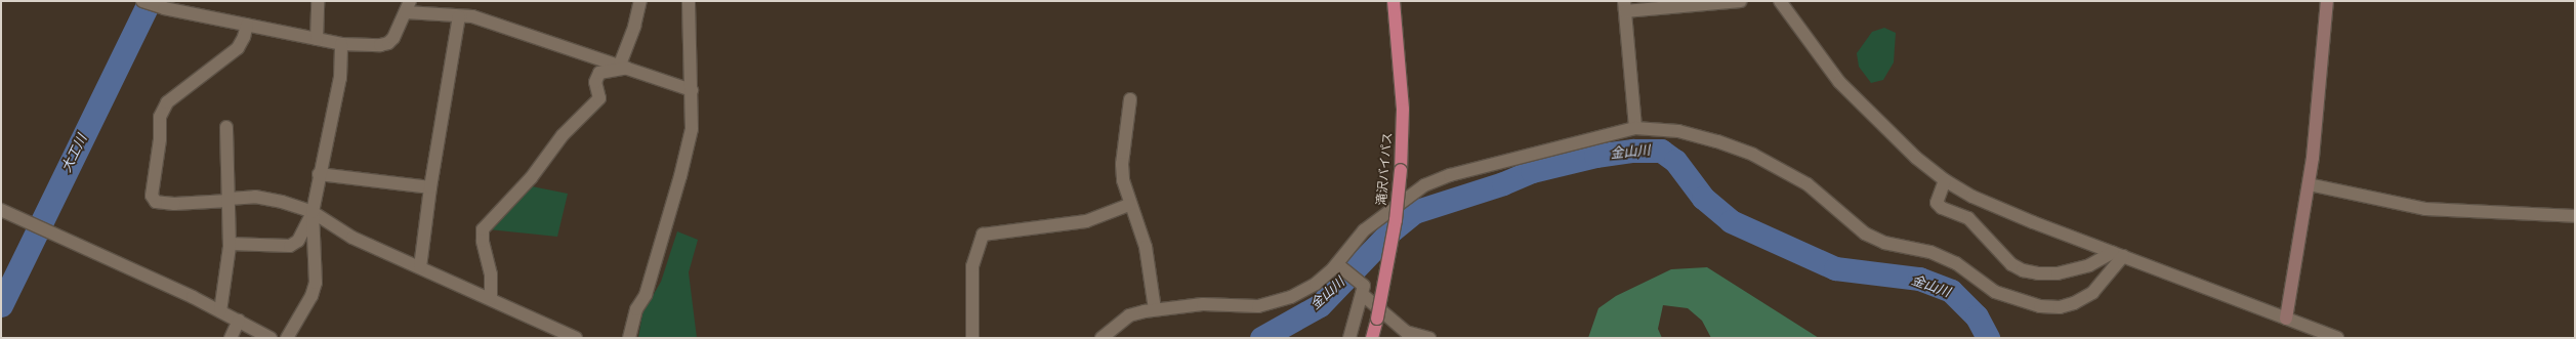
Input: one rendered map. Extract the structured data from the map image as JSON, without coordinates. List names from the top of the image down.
{
  "streets": {
    "highway": ["滝沢バイパス"]
  },
  "water": ["金山川", "大工川"]
}
